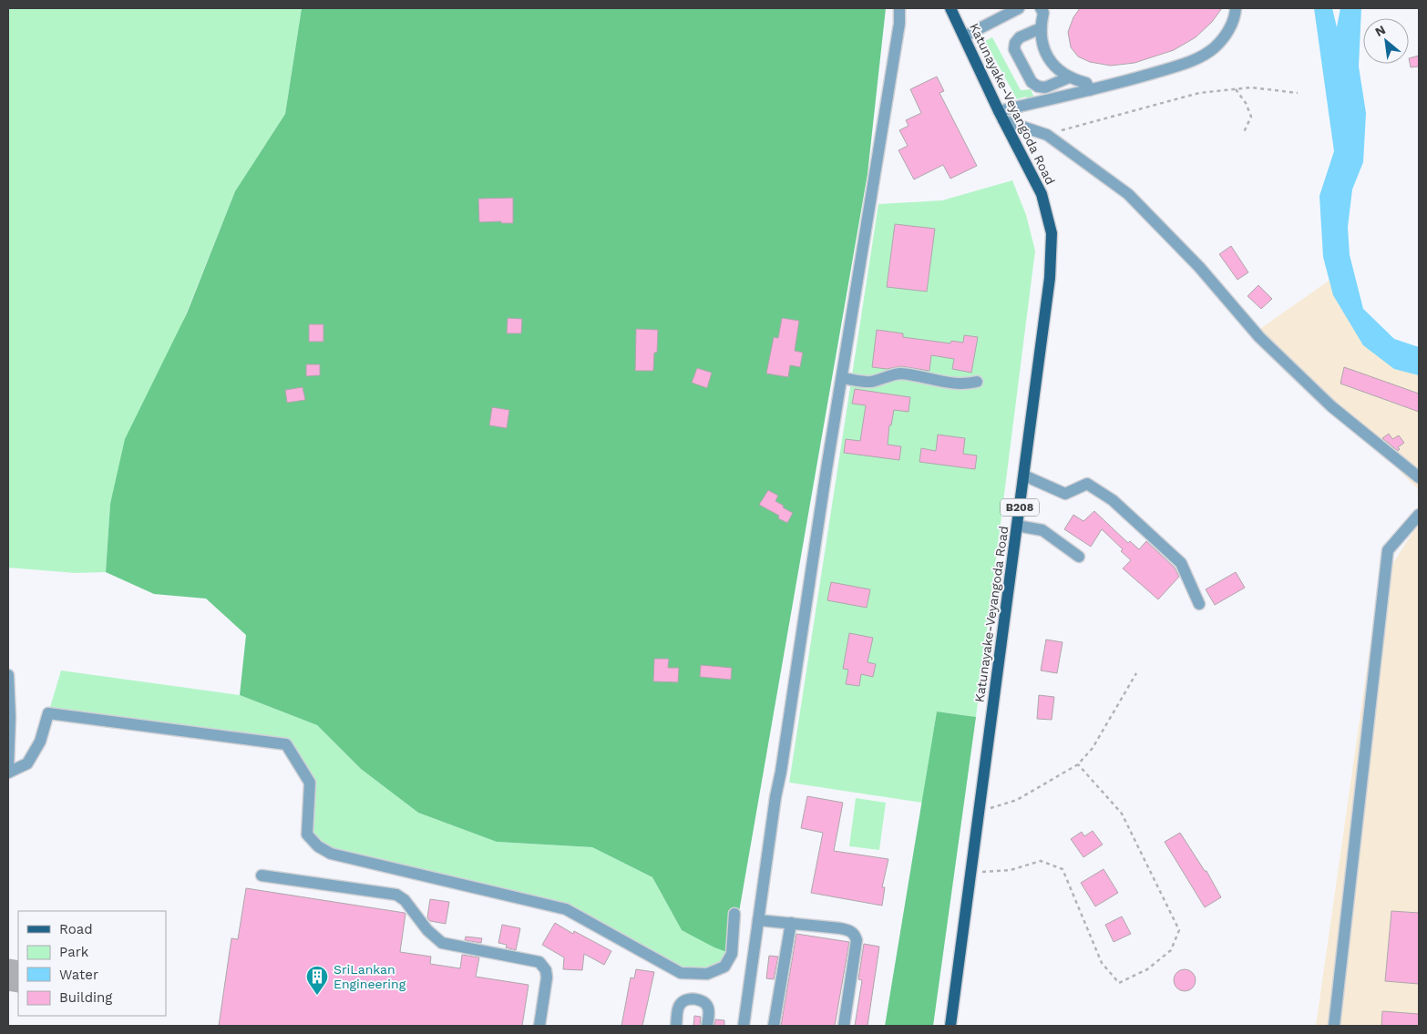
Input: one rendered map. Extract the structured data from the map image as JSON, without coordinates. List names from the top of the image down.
{
  "streets": {
    "main road": ["Katunayake-Veyangoda Road", "B208"]
  },
  "places": {
    "building": ["SriLankan Engineering"]
  },
  "legend": [
    "Road",
    "Park",
    "Water",
    "Building"
  ],
  "north": "top left"
}
